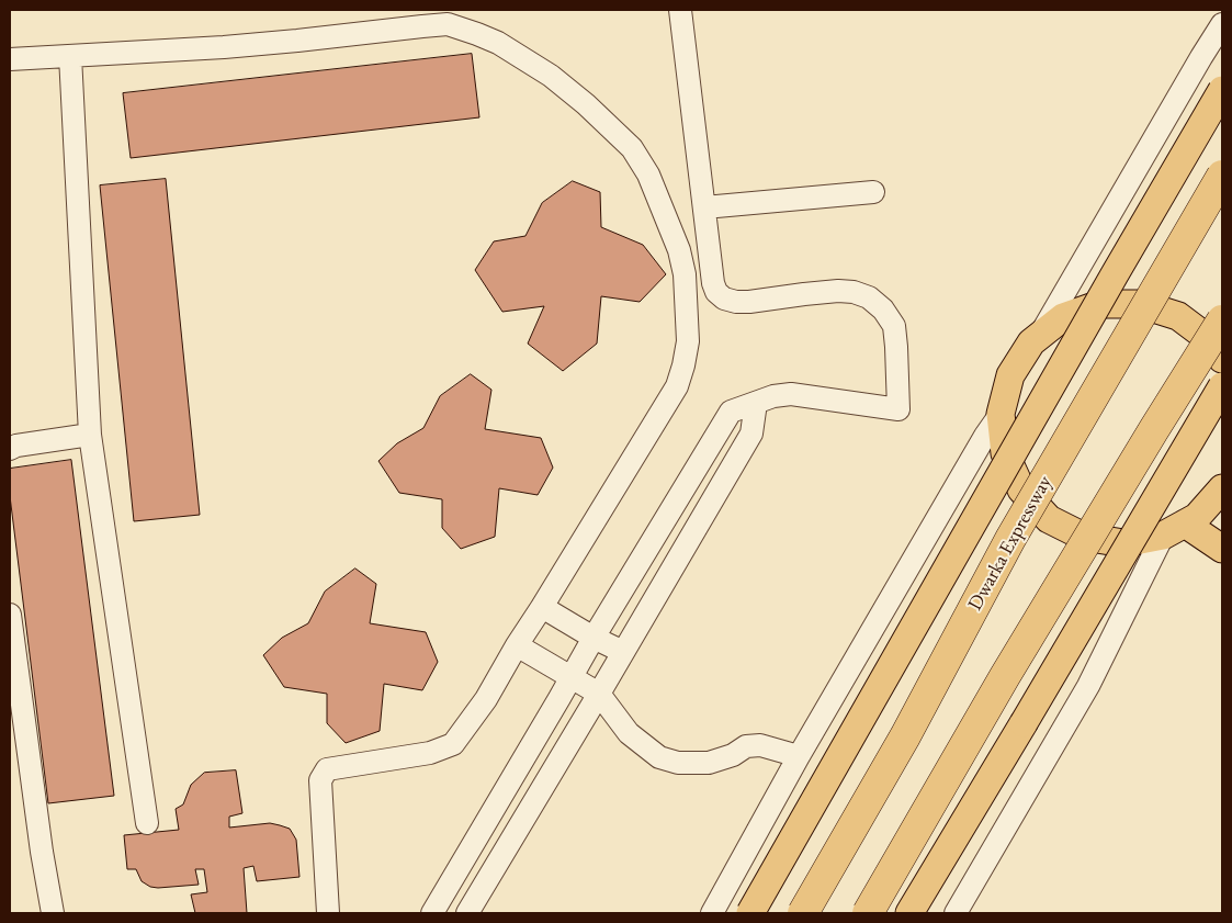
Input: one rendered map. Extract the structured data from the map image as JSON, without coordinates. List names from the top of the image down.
{
  "streets": {
    "highway": ["Dwarka Expressway"]
  }
}
